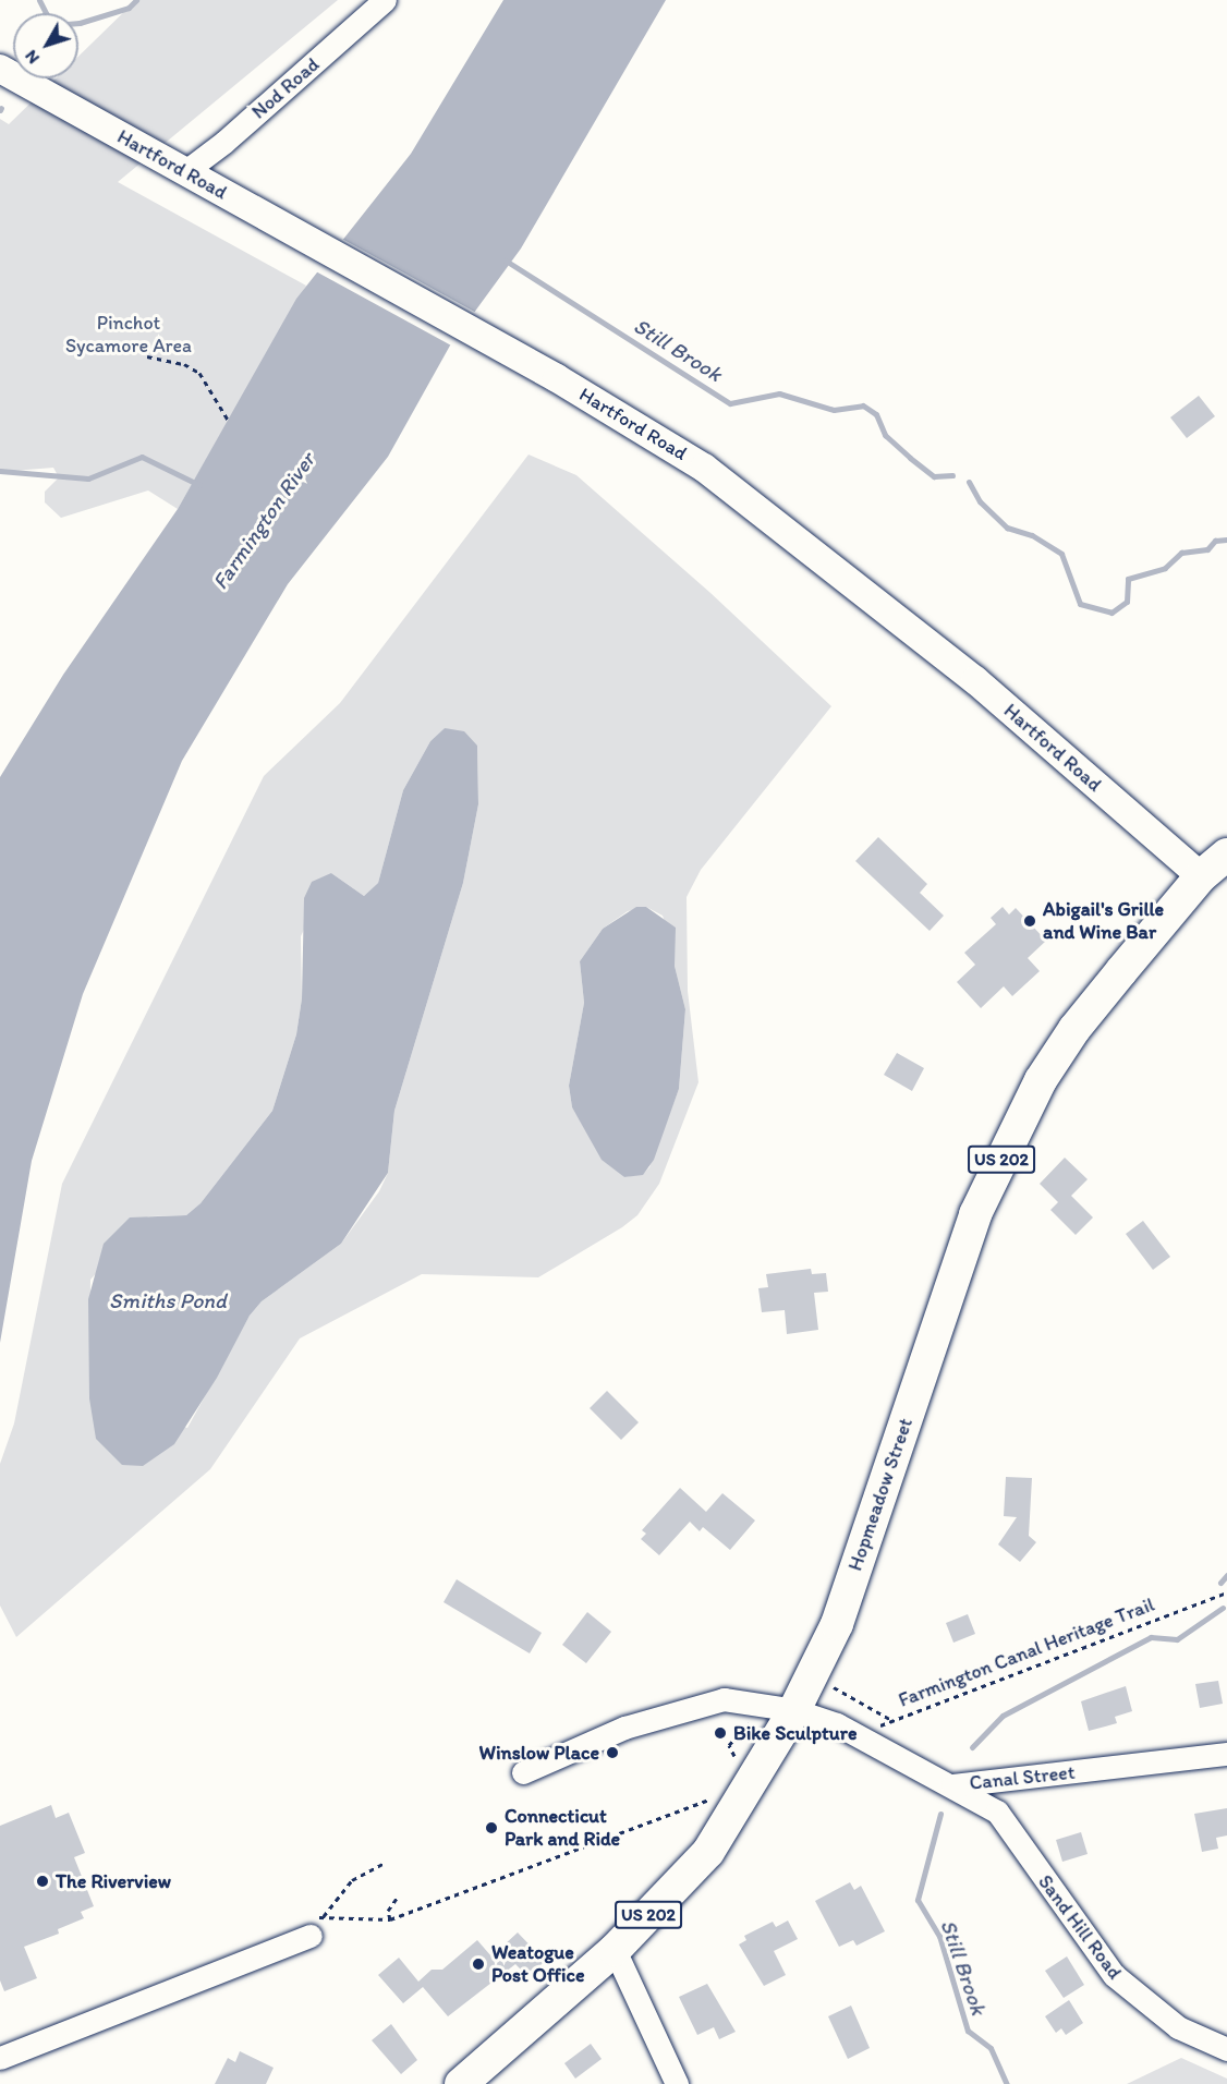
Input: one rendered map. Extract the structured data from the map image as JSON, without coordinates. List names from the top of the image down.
{
  "streets": {
    "highway": ["US 202", "Hopmeadow Street"],
    "main road": ["Hartford Road"],
    "street": ["Nod Road", "Canal Street", "Sand Hill Road"],
    "path": ["Farmington Canal Heritage Trail"]
  },
  "crossings": [
    ["Nod Road", "Hartford Road"],
    ["Hartford Road", "Hopmeadow Street"],
    ["Hopmeadow Street", "Canal Street"],
    ["Canal Street", "Sand Hill Road"]
  ],
  "water": ["Still Brook", "Farmington River", "Smiths Pond"],
  "parks": ["Pinchot Sycamore Area"],
  "places": [
    "Abigail's Grille and Wine Bar",
    "Bike Sculpture",
    "Winslow Place",
    "Connecticut Park and Ride",
    "The Riverview",
    "Weatogue Post Office"
  ],
  "north": "bottom left"
}
